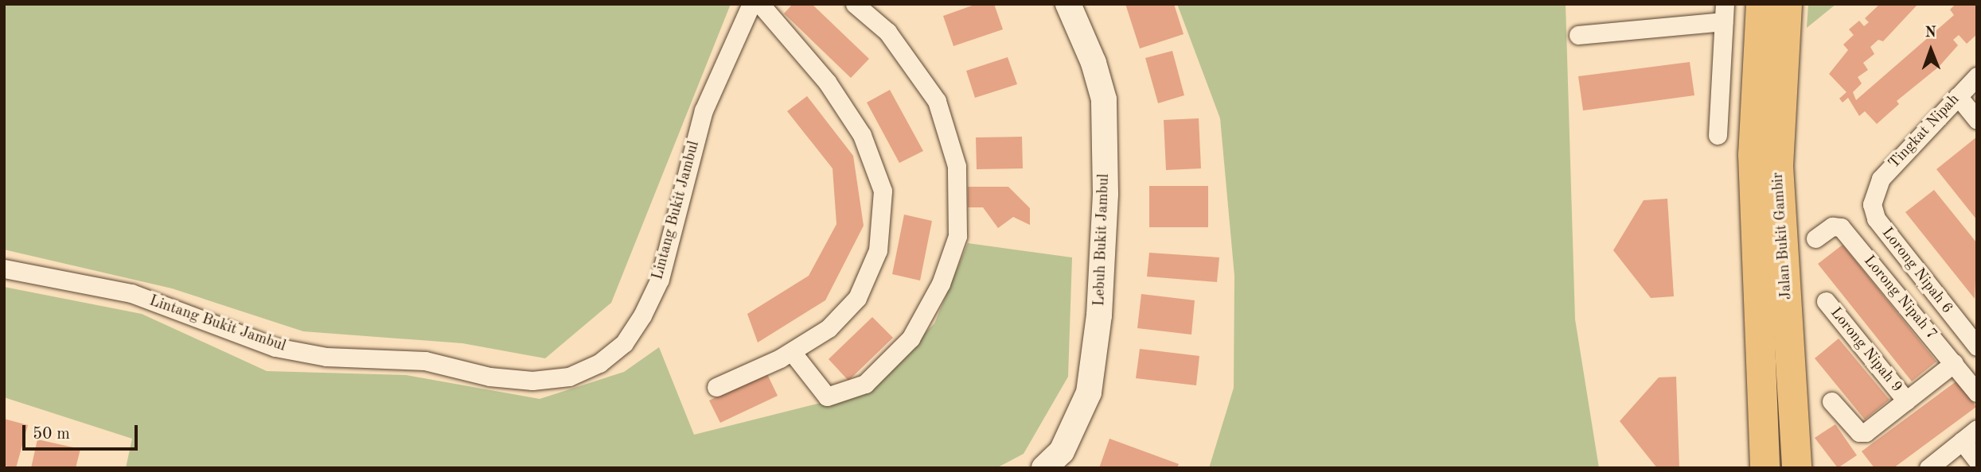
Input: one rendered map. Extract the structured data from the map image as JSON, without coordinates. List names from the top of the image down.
{
  "streets": {
    "main road": ["Jalan Bukit Gambir", "Lebuh Bukit Jambul"],
    "street": [
      "Tingkat Nipah",
      "Lintang Bukit Jambul",
      "Lorong Nipah 6",
      "Lorong Nipah 7",
      "Lorong Nipah 9"
    ]
  },
  "crossings": [
    ["Tingkat Nipah", "Lorong Nipah 6"]
  ],
  "scale_bar": "50 m",
  "north": "top"
}
